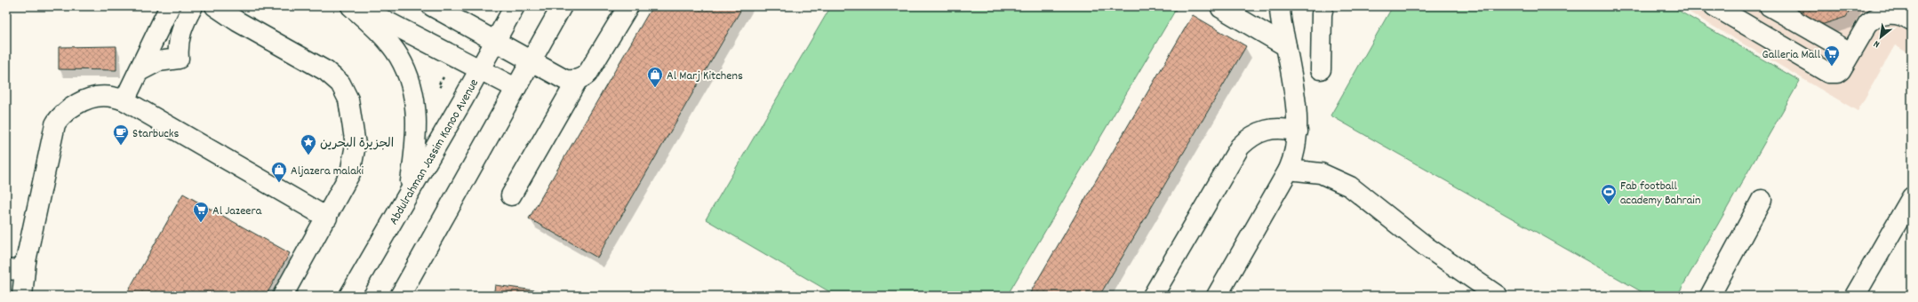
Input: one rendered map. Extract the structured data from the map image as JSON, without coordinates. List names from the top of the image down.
{
  "streets": {
    "main road": ["Abdulrahman Jassim Kanoo Avenue"]
  },
  "places": {
    "supermarket": ["Galleria Mall", "Al Jazeera"],
    "shop": ["Al Marj Kitchens", "Aljazera malaki"],
    "cafe": ["Starbucks"],
    "place": ["الجزيرة البحرين"],
    "sports": ["Fab football academy Bahrain"]
  },
  "north": "bottom left"
}
